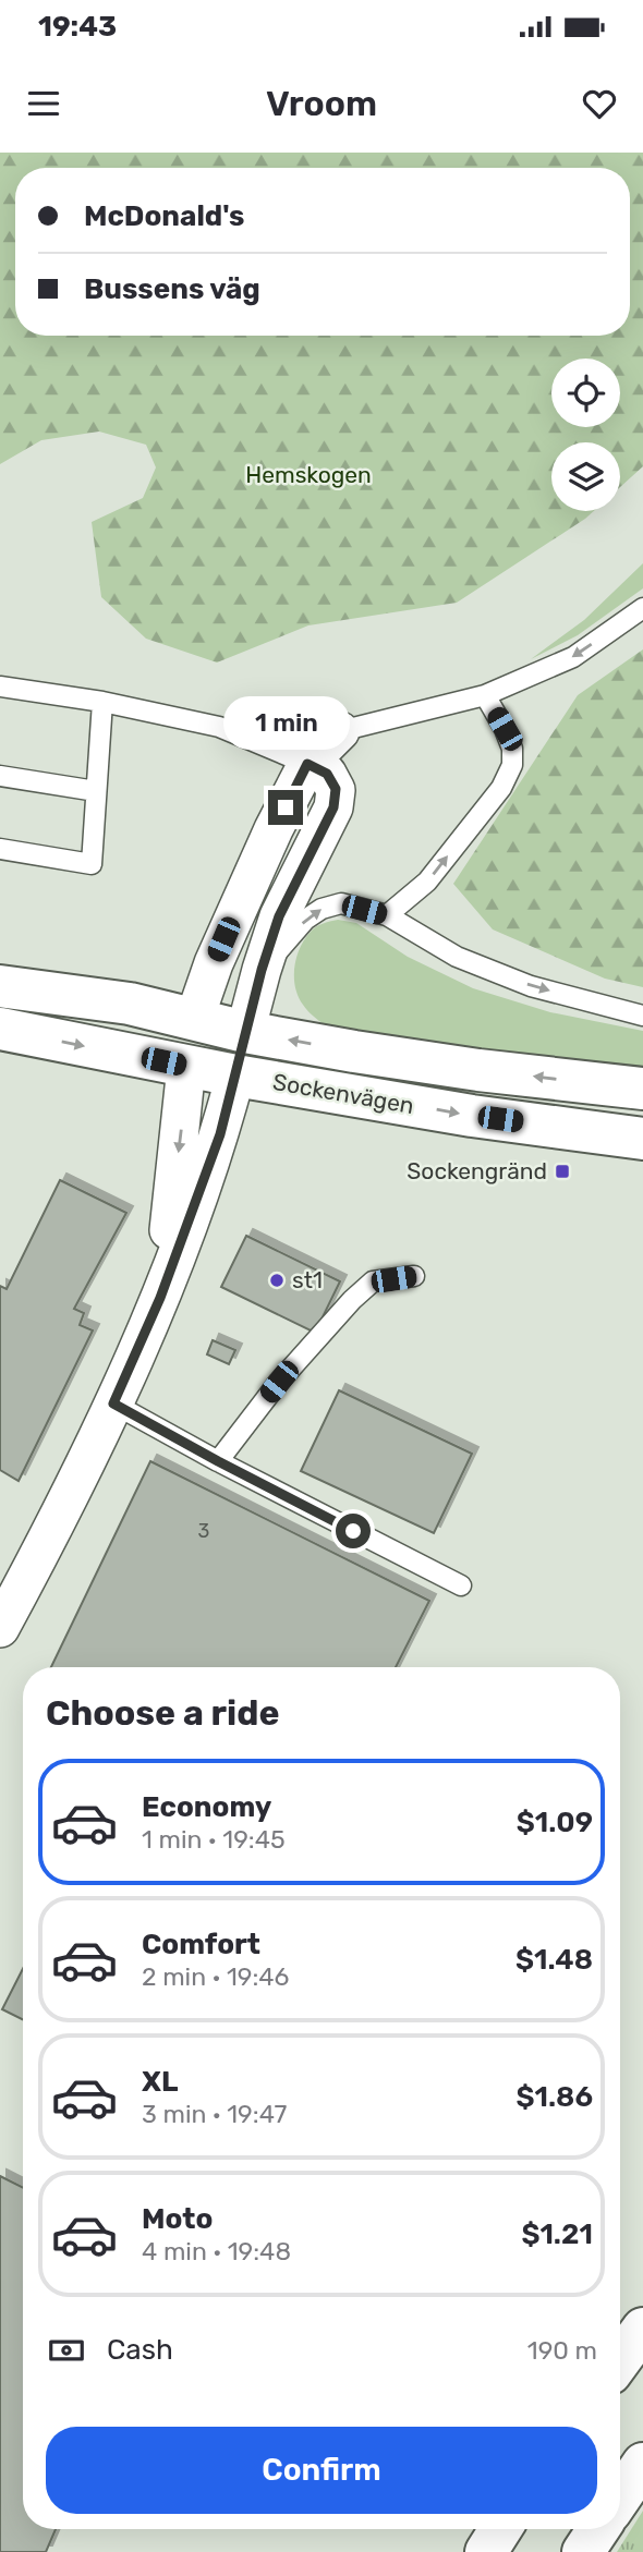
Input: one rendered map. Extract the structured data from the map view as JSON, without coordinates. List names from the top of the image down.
{
  "streets": {
    "main road": ["Sockenvägen"]
  },
  "parks": ["Hemskogen"],
  "places": {
    "transit": ["Sockengränd"],
    "other": ["st1"]
  },
  "house_numbers": ["3"],
  "page": {
    "status": "19:43",
    "header": "Vroom",
    "banner": ["McDonald's", "Bussens väg"],
    "bubble": "1 min",
    "heading": "Choose a ride",
    "list": [
      {
        "name": "Economy",
        "note": "1 min · 19:45",
        "value": "$1.09"
      },
      {
        "name": "Comfort",
        "note": "2 min · 19:46",
        "value": "$1.48"
      },
      {
        "name": "XL",
        "note": "3 min · 19:47",
        "value": "$1.86"
      },
      {
        "name": "Moto",
        "note": "4 min · 19:48",
        "value": "$1.21"
      }
    ],
    "pay": ["Cash", "190 m"],
    "buttons": "Confirm"
  }
}
